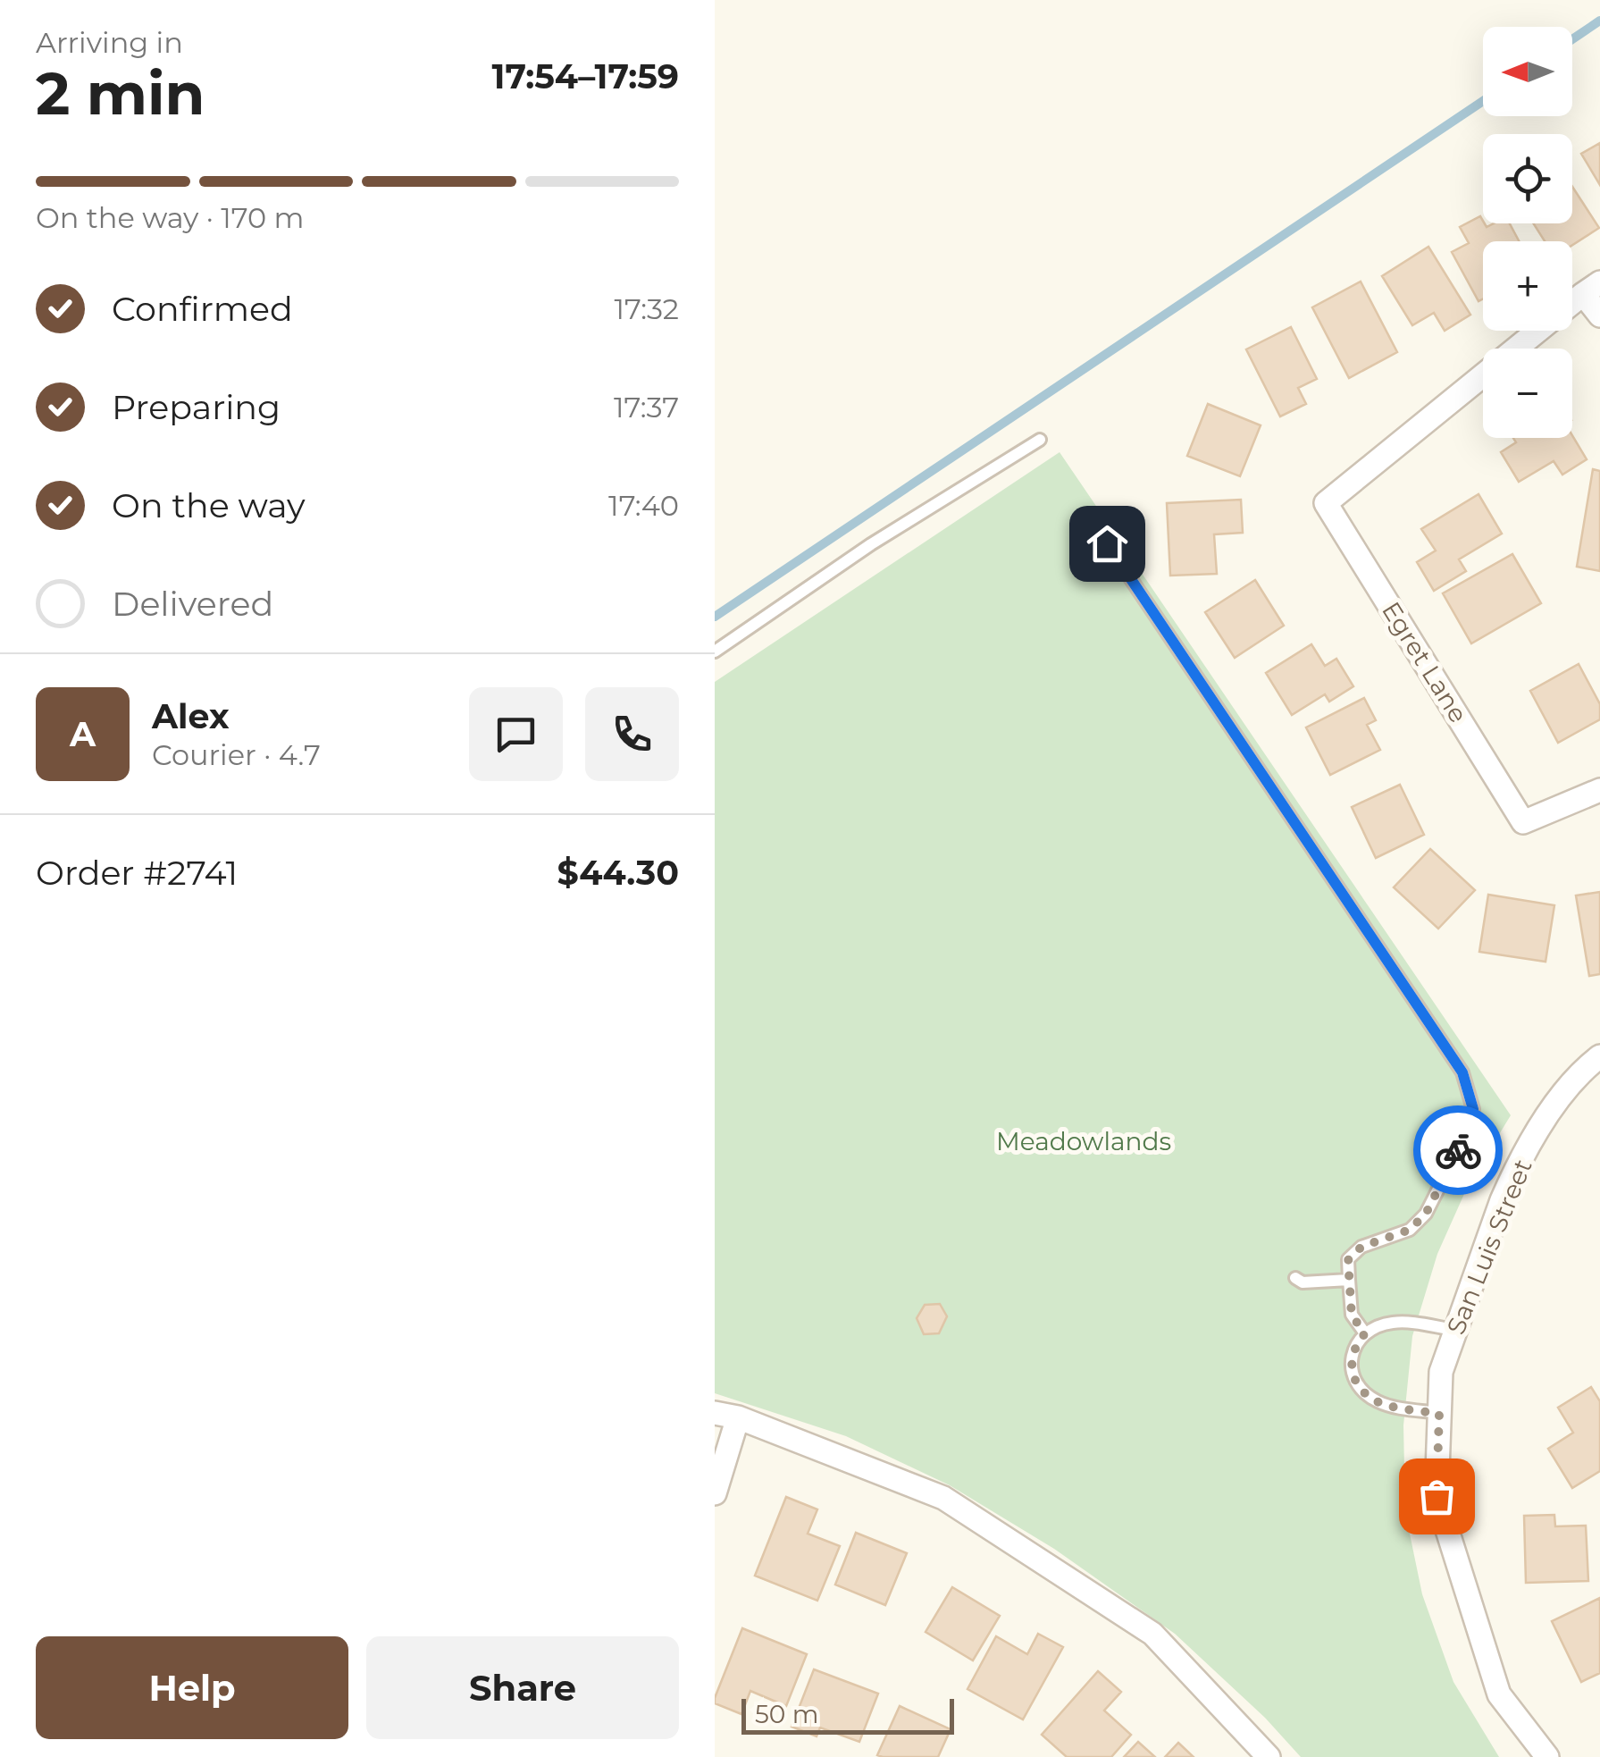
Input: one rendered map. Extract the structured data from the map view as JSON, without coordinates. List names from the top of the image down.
{
  "streets": {
    "street": ["Egret Lane", "San Luis Street"]
  },
  "parks": ["Meadowlands"],
  "scale_bar": "50 m",
  "north": "left",
  "page": {
    "heading": ["2 min", "Arriving in", "17:54–17:59"],
    "panel": [
      "Alex",
      "Courier · 4.7",
      "Order #2741",
      "$44.30"
    ],
    "map_buttons": ["+", "−"],
    "bar": "On the way · 170 m",
    "list": [
      ["Confirmed", "17:32"],
      ["Preparing", "17:37"],
      ["On the way", "17:40"],
      "Delivered"
    ],
    "round": "A",
    "buttons": ["Help", "Share"],
    "scale": "50 m"
  }
}
